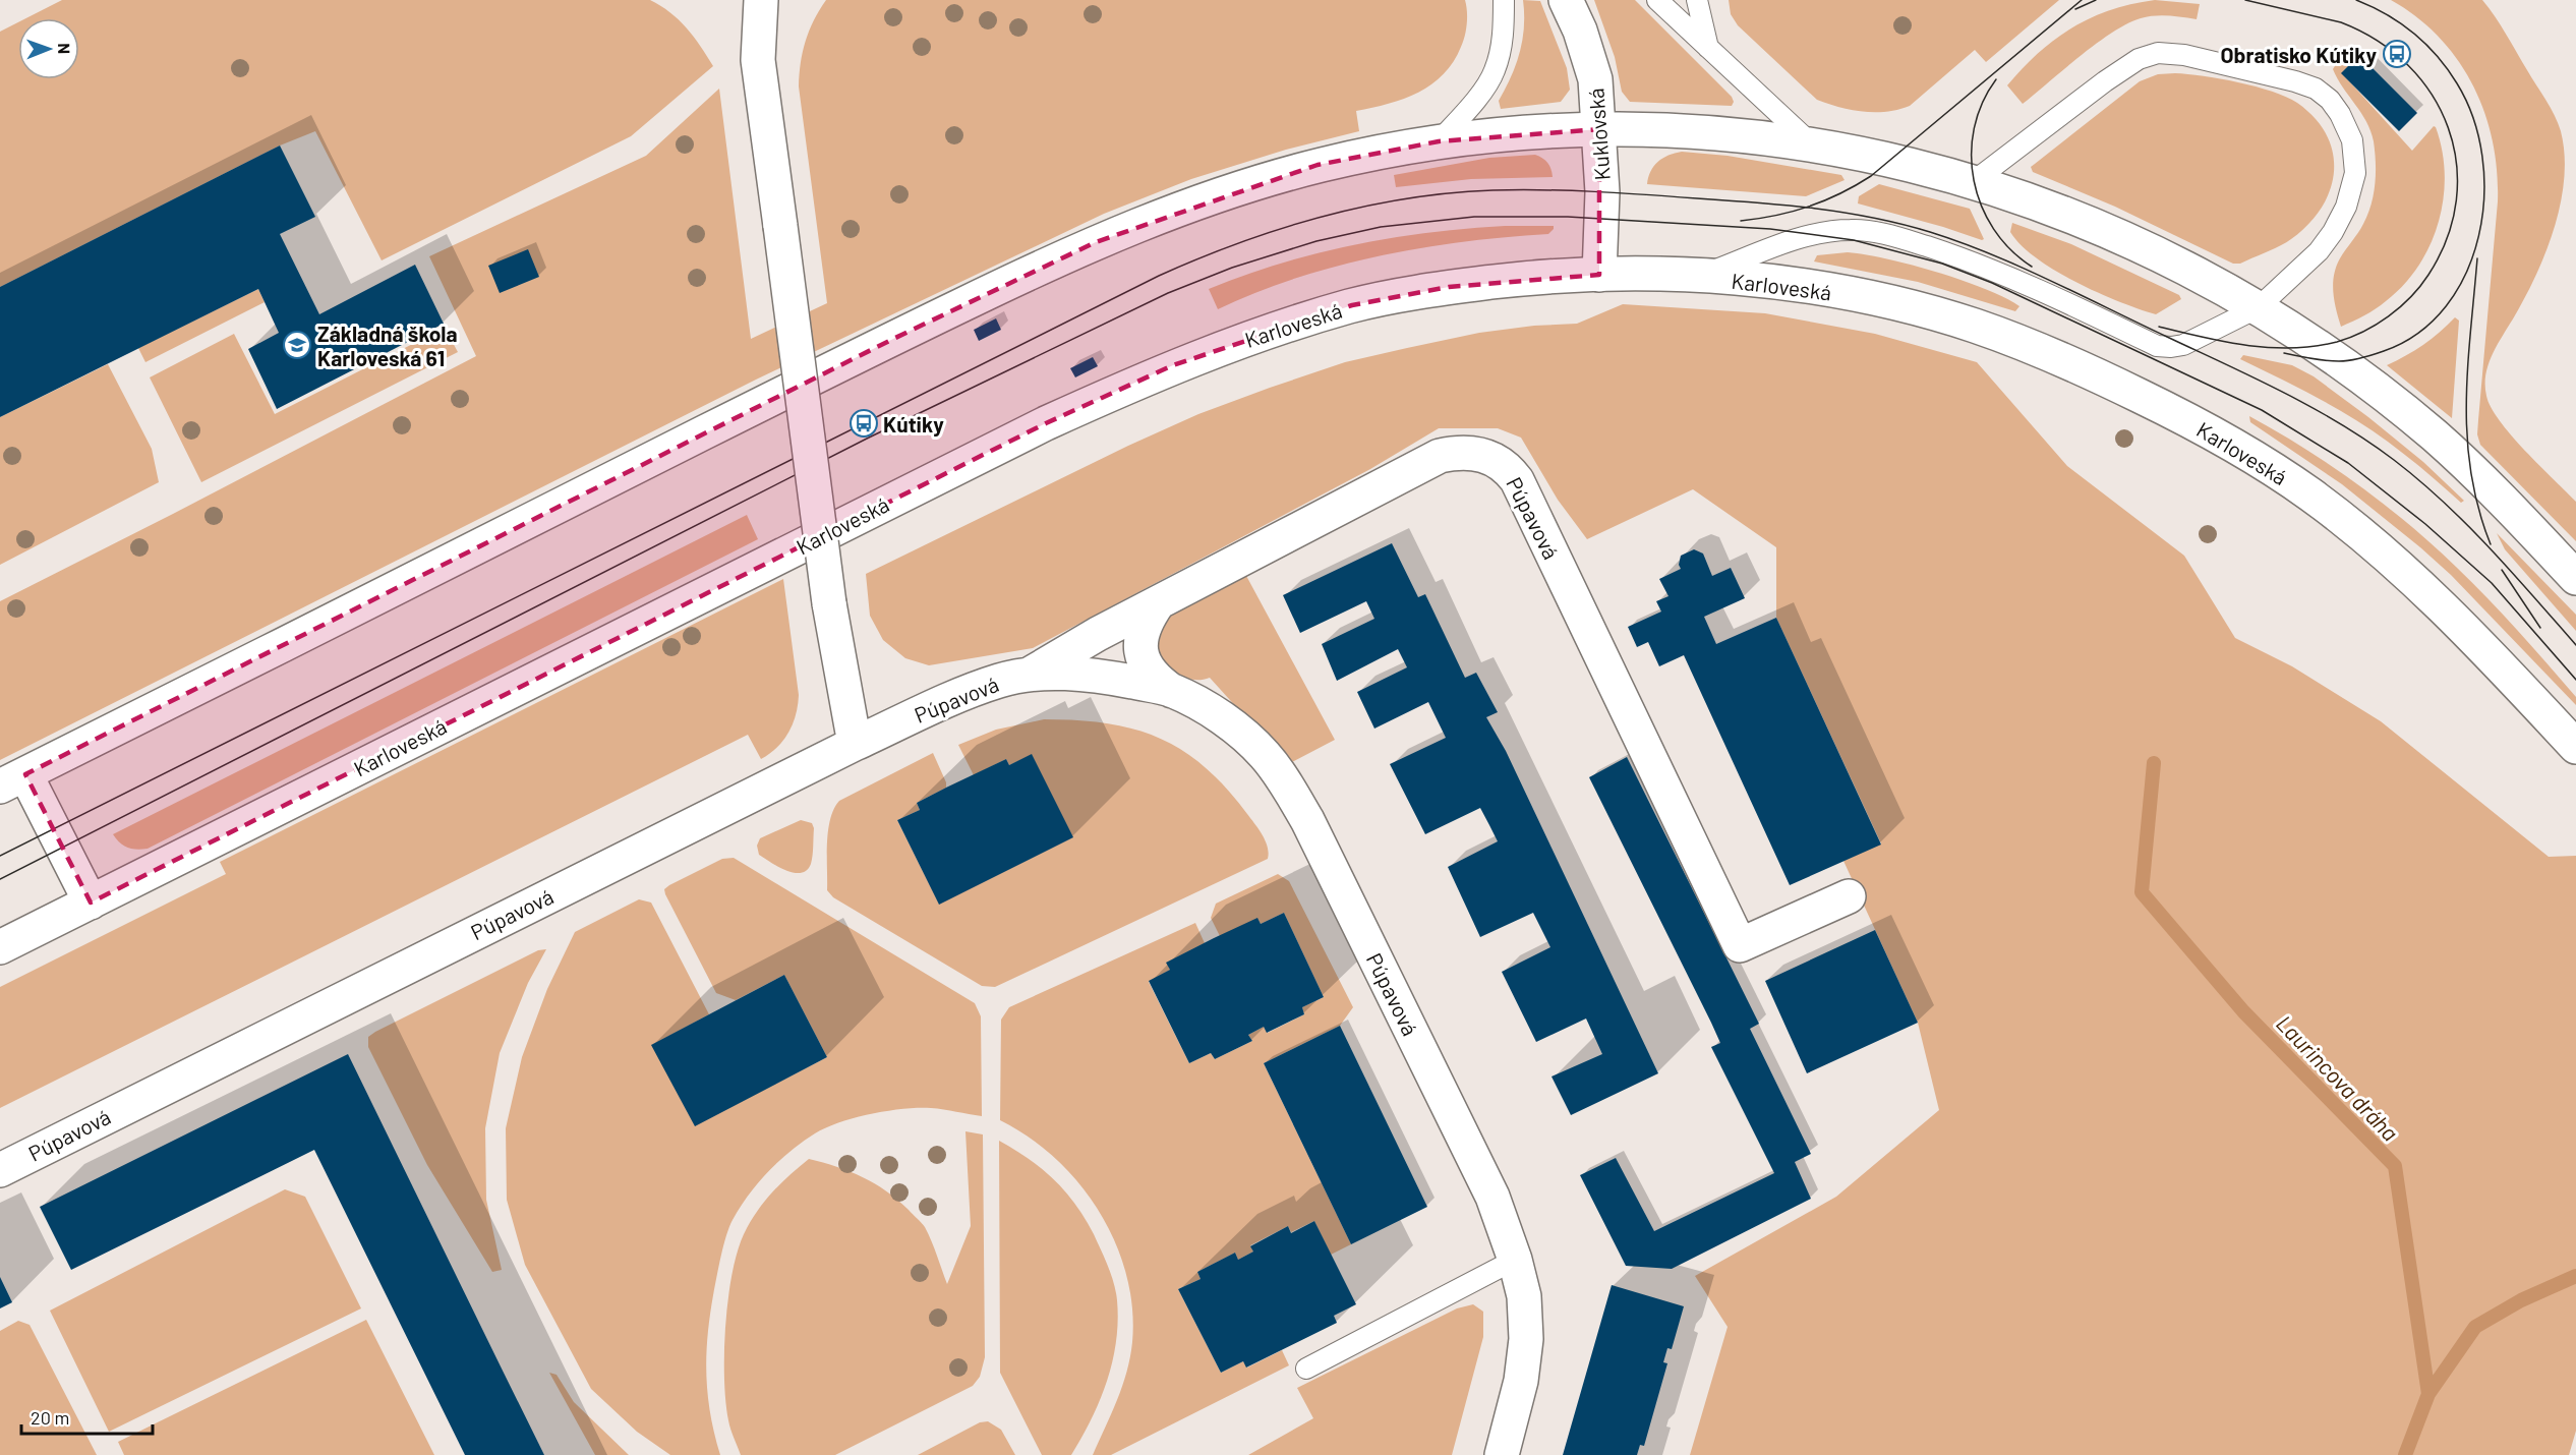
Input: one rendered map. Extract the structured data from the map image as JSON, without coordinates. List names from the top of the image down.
{
  "streets": {
    "main road": ["Kuklovská", "Karloveská", "Púpavová"]
  },
  "crossings": [
    ["Kuklovská", "Karloveská"]
  ],
  "water": ["Laurincova dráha"],
  "places": {
    "bus stop": ["Obratisko Kútiky", "Kútiky"],
    "school or university": ["Základná škola Karloveská 61"]
  },
  "scale_bar": "20 m",
  "north": "right"
}
